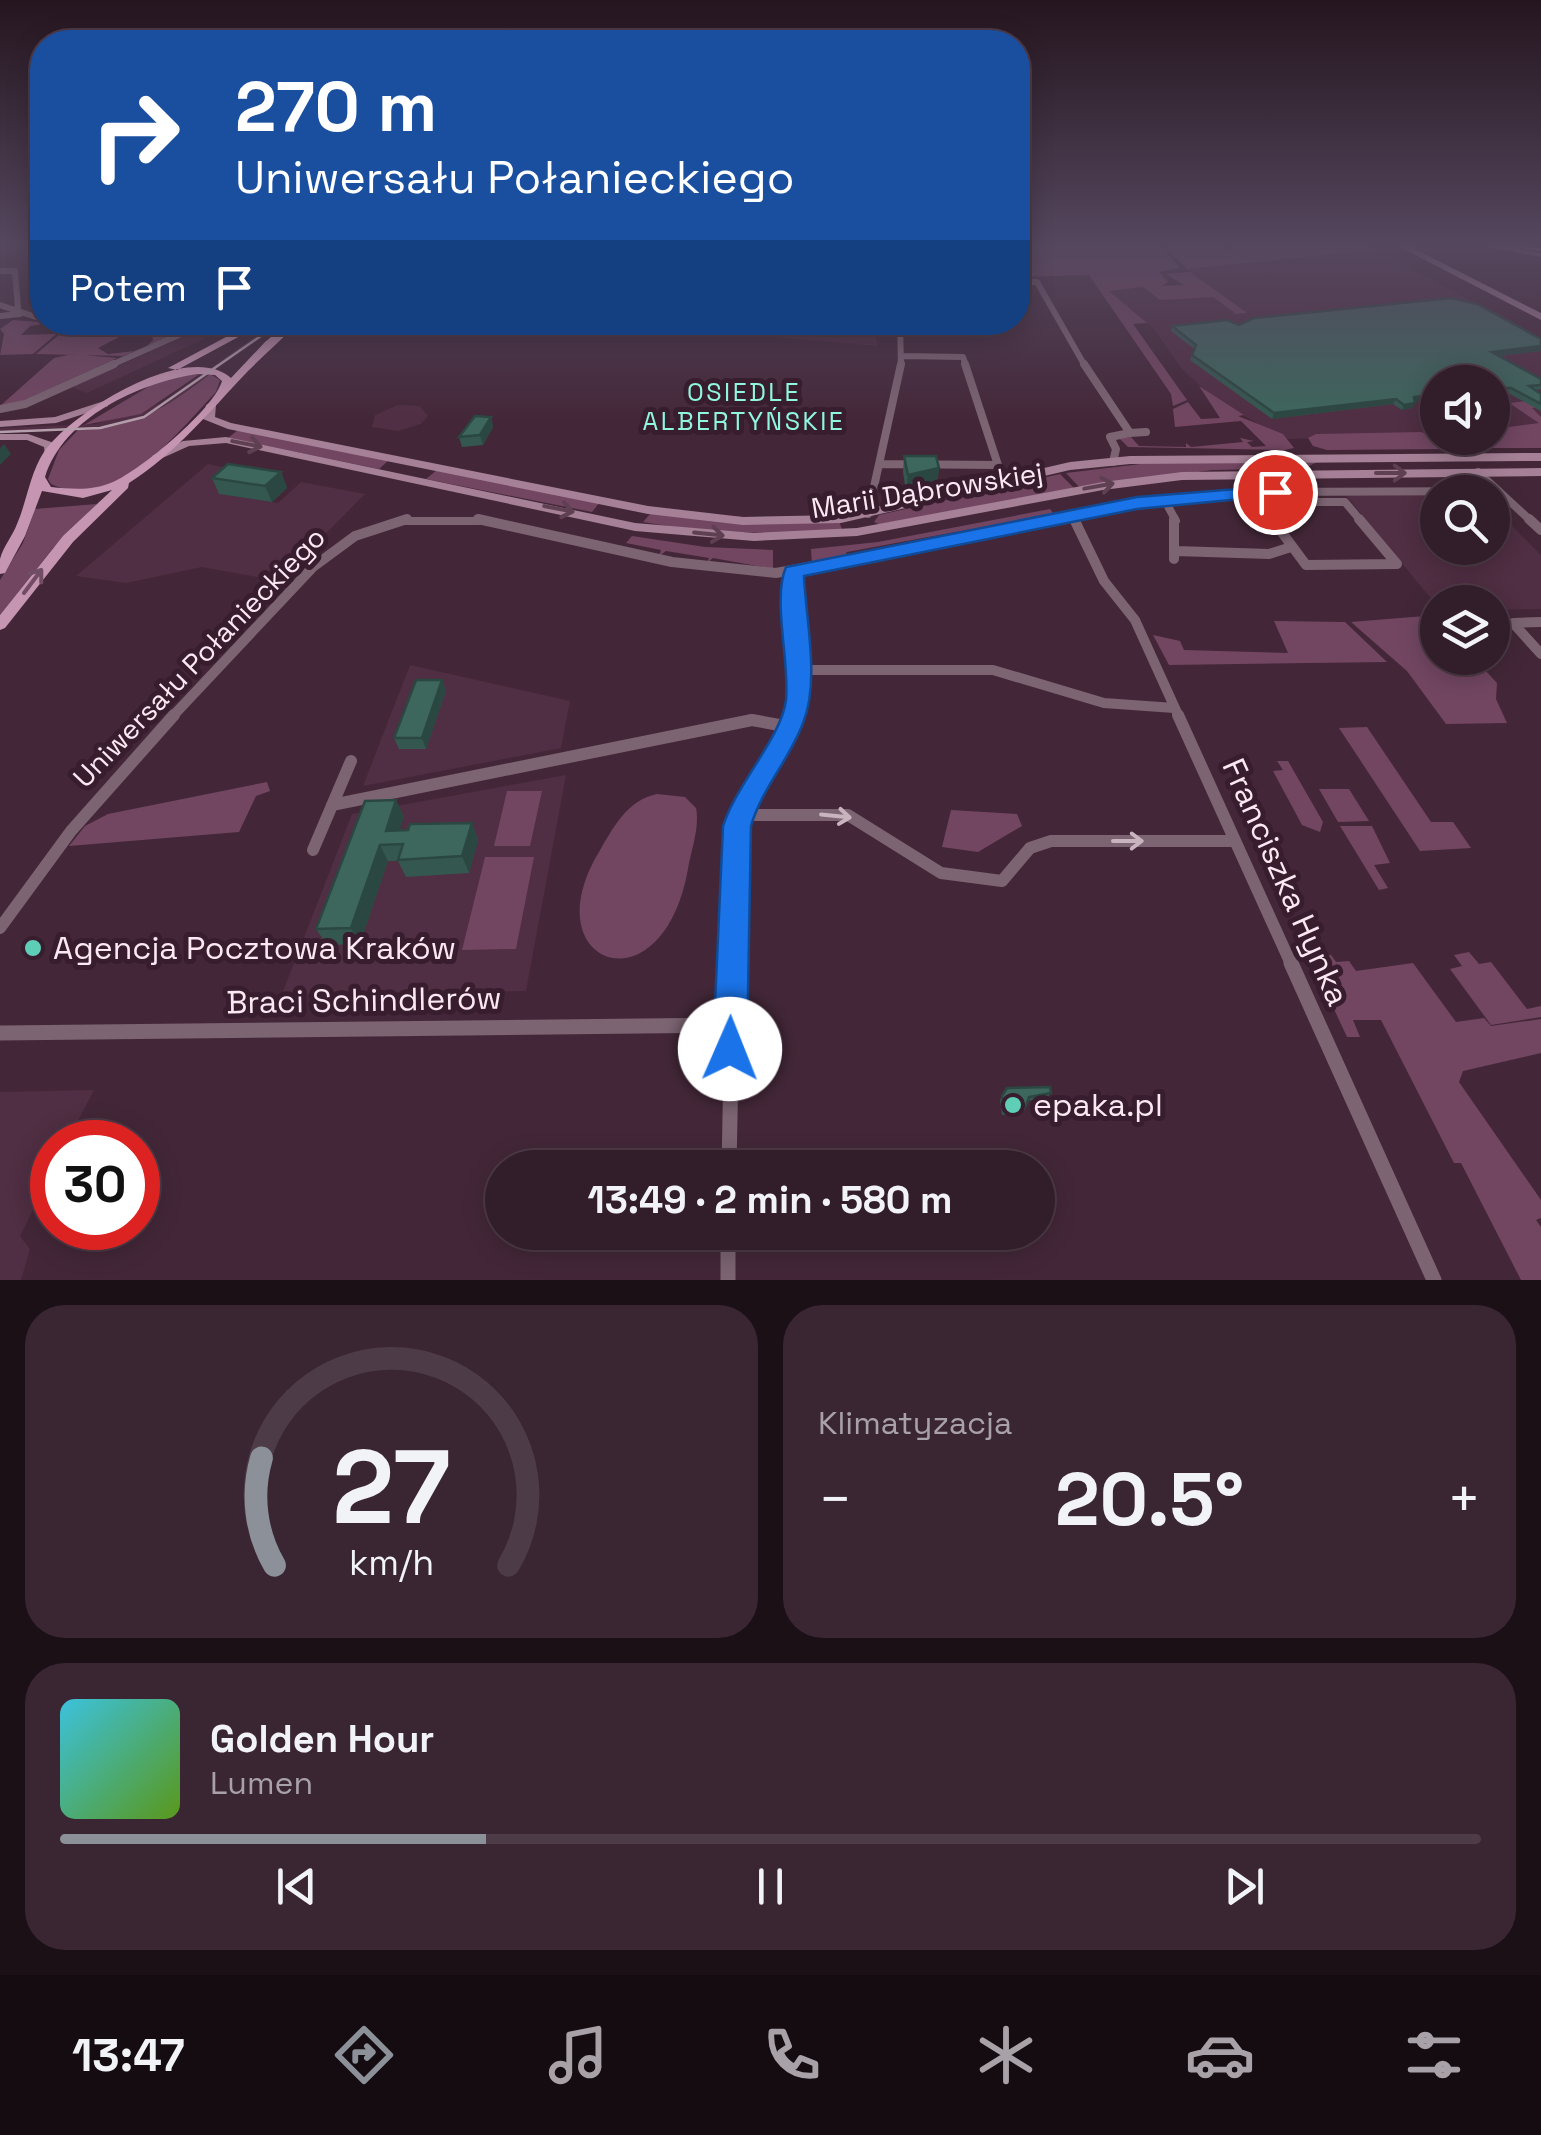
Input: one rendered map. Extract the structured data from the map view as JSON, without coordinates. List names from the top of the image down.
{
  "streets": {
    "street": [
      "Marii Dąbrowskiej",
      "Uniwersału Połanieckiego",
      "Franciszka Hynka",
      "Braci Schindlerów"
    ]
  },
  "crossings": [
    ["Uniwersału Połanieckiego", "Franciszka Hynka"]
  ],
  "districts": ["OSIEDLE ALBERTYŃSKIE"],
  "places": ["Agencja Pocztowa Kraków", "epaka.pl"],
  "page": {
    "turn": ["270 m", "Uniwersału Połanieckiego"],
    "then": "Potem",
    "limit": "30",
    "trip": "13:49 · 2 min · 580 m",
    "tile": "Klimatyzacja",
    "heat": ["−", "20.5°", "+"],
    "song": ["Golden Hour", "Lumen"],
    "tabs": "13:47",
    "gauge": ["27", "km/h"]
  }
}
